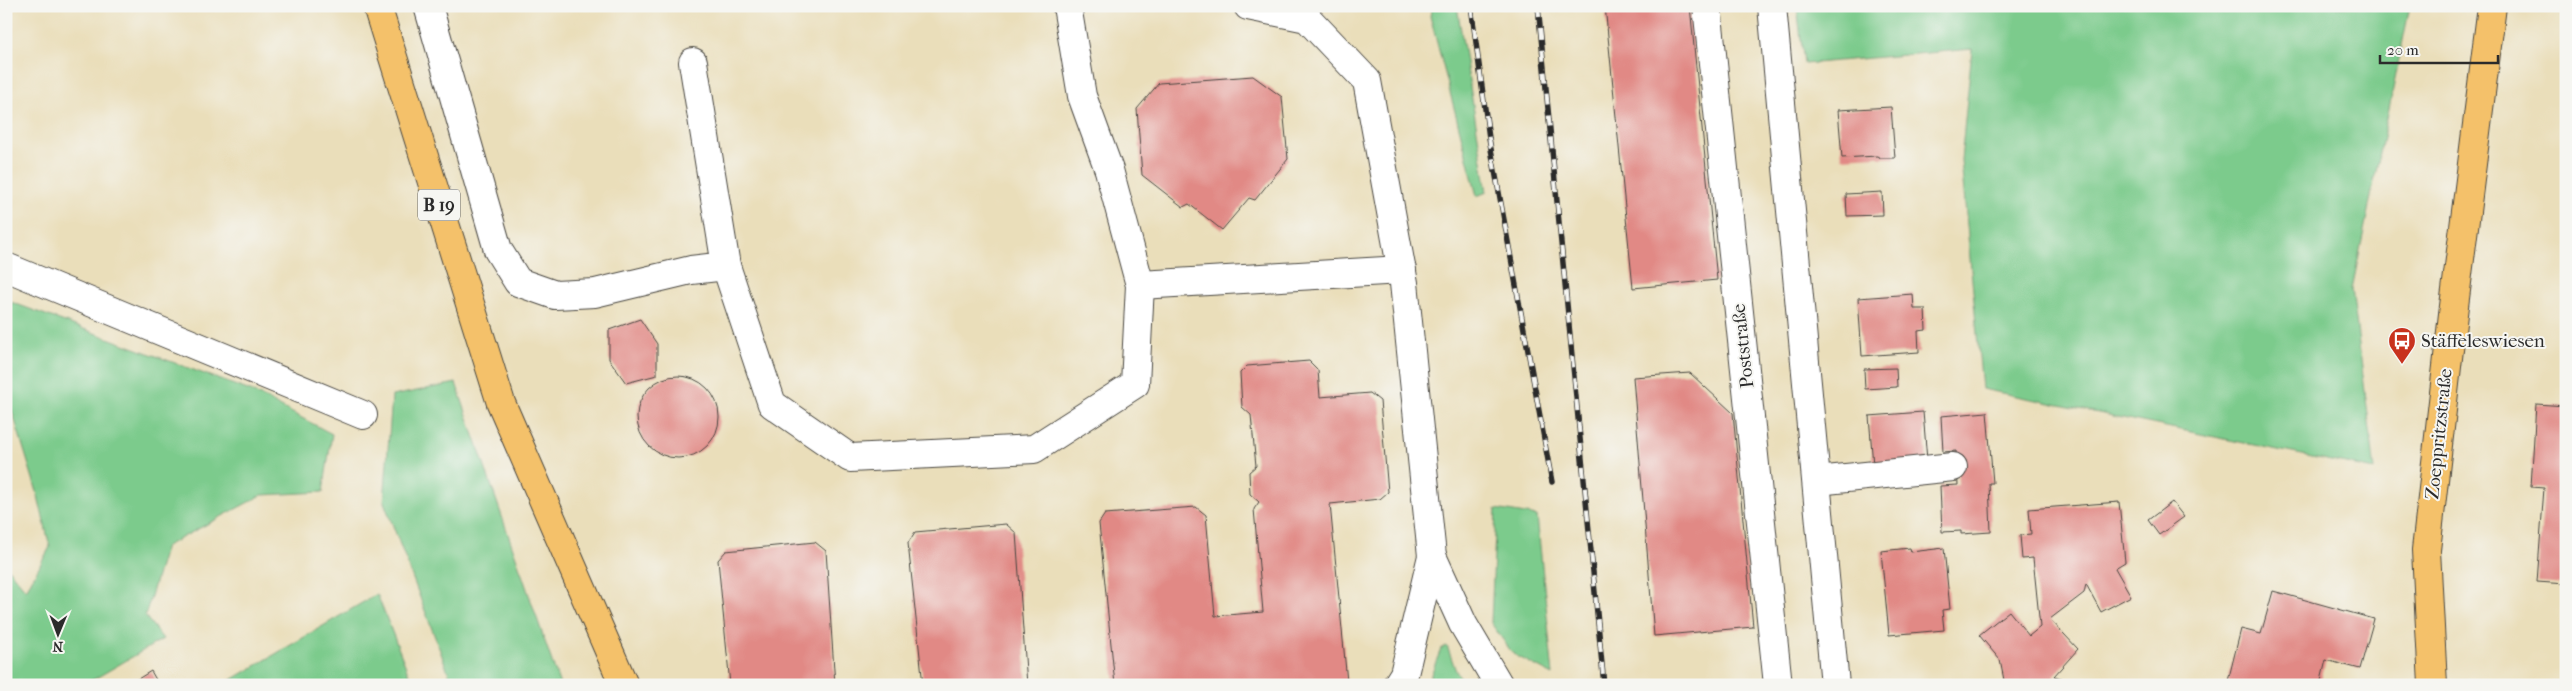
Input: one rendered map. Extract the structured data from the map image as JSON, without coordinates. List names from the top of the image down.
{
  "streets": {
    "main road": ["B 19", "Zoeppritzstraße"],
    "street": ["Poststraße"]
  },
  "places": {
    "bus stop": ["Stäffeleswiesen"]
  },
  "scale_bar": "20 m",
  "north": "bottom"
}
